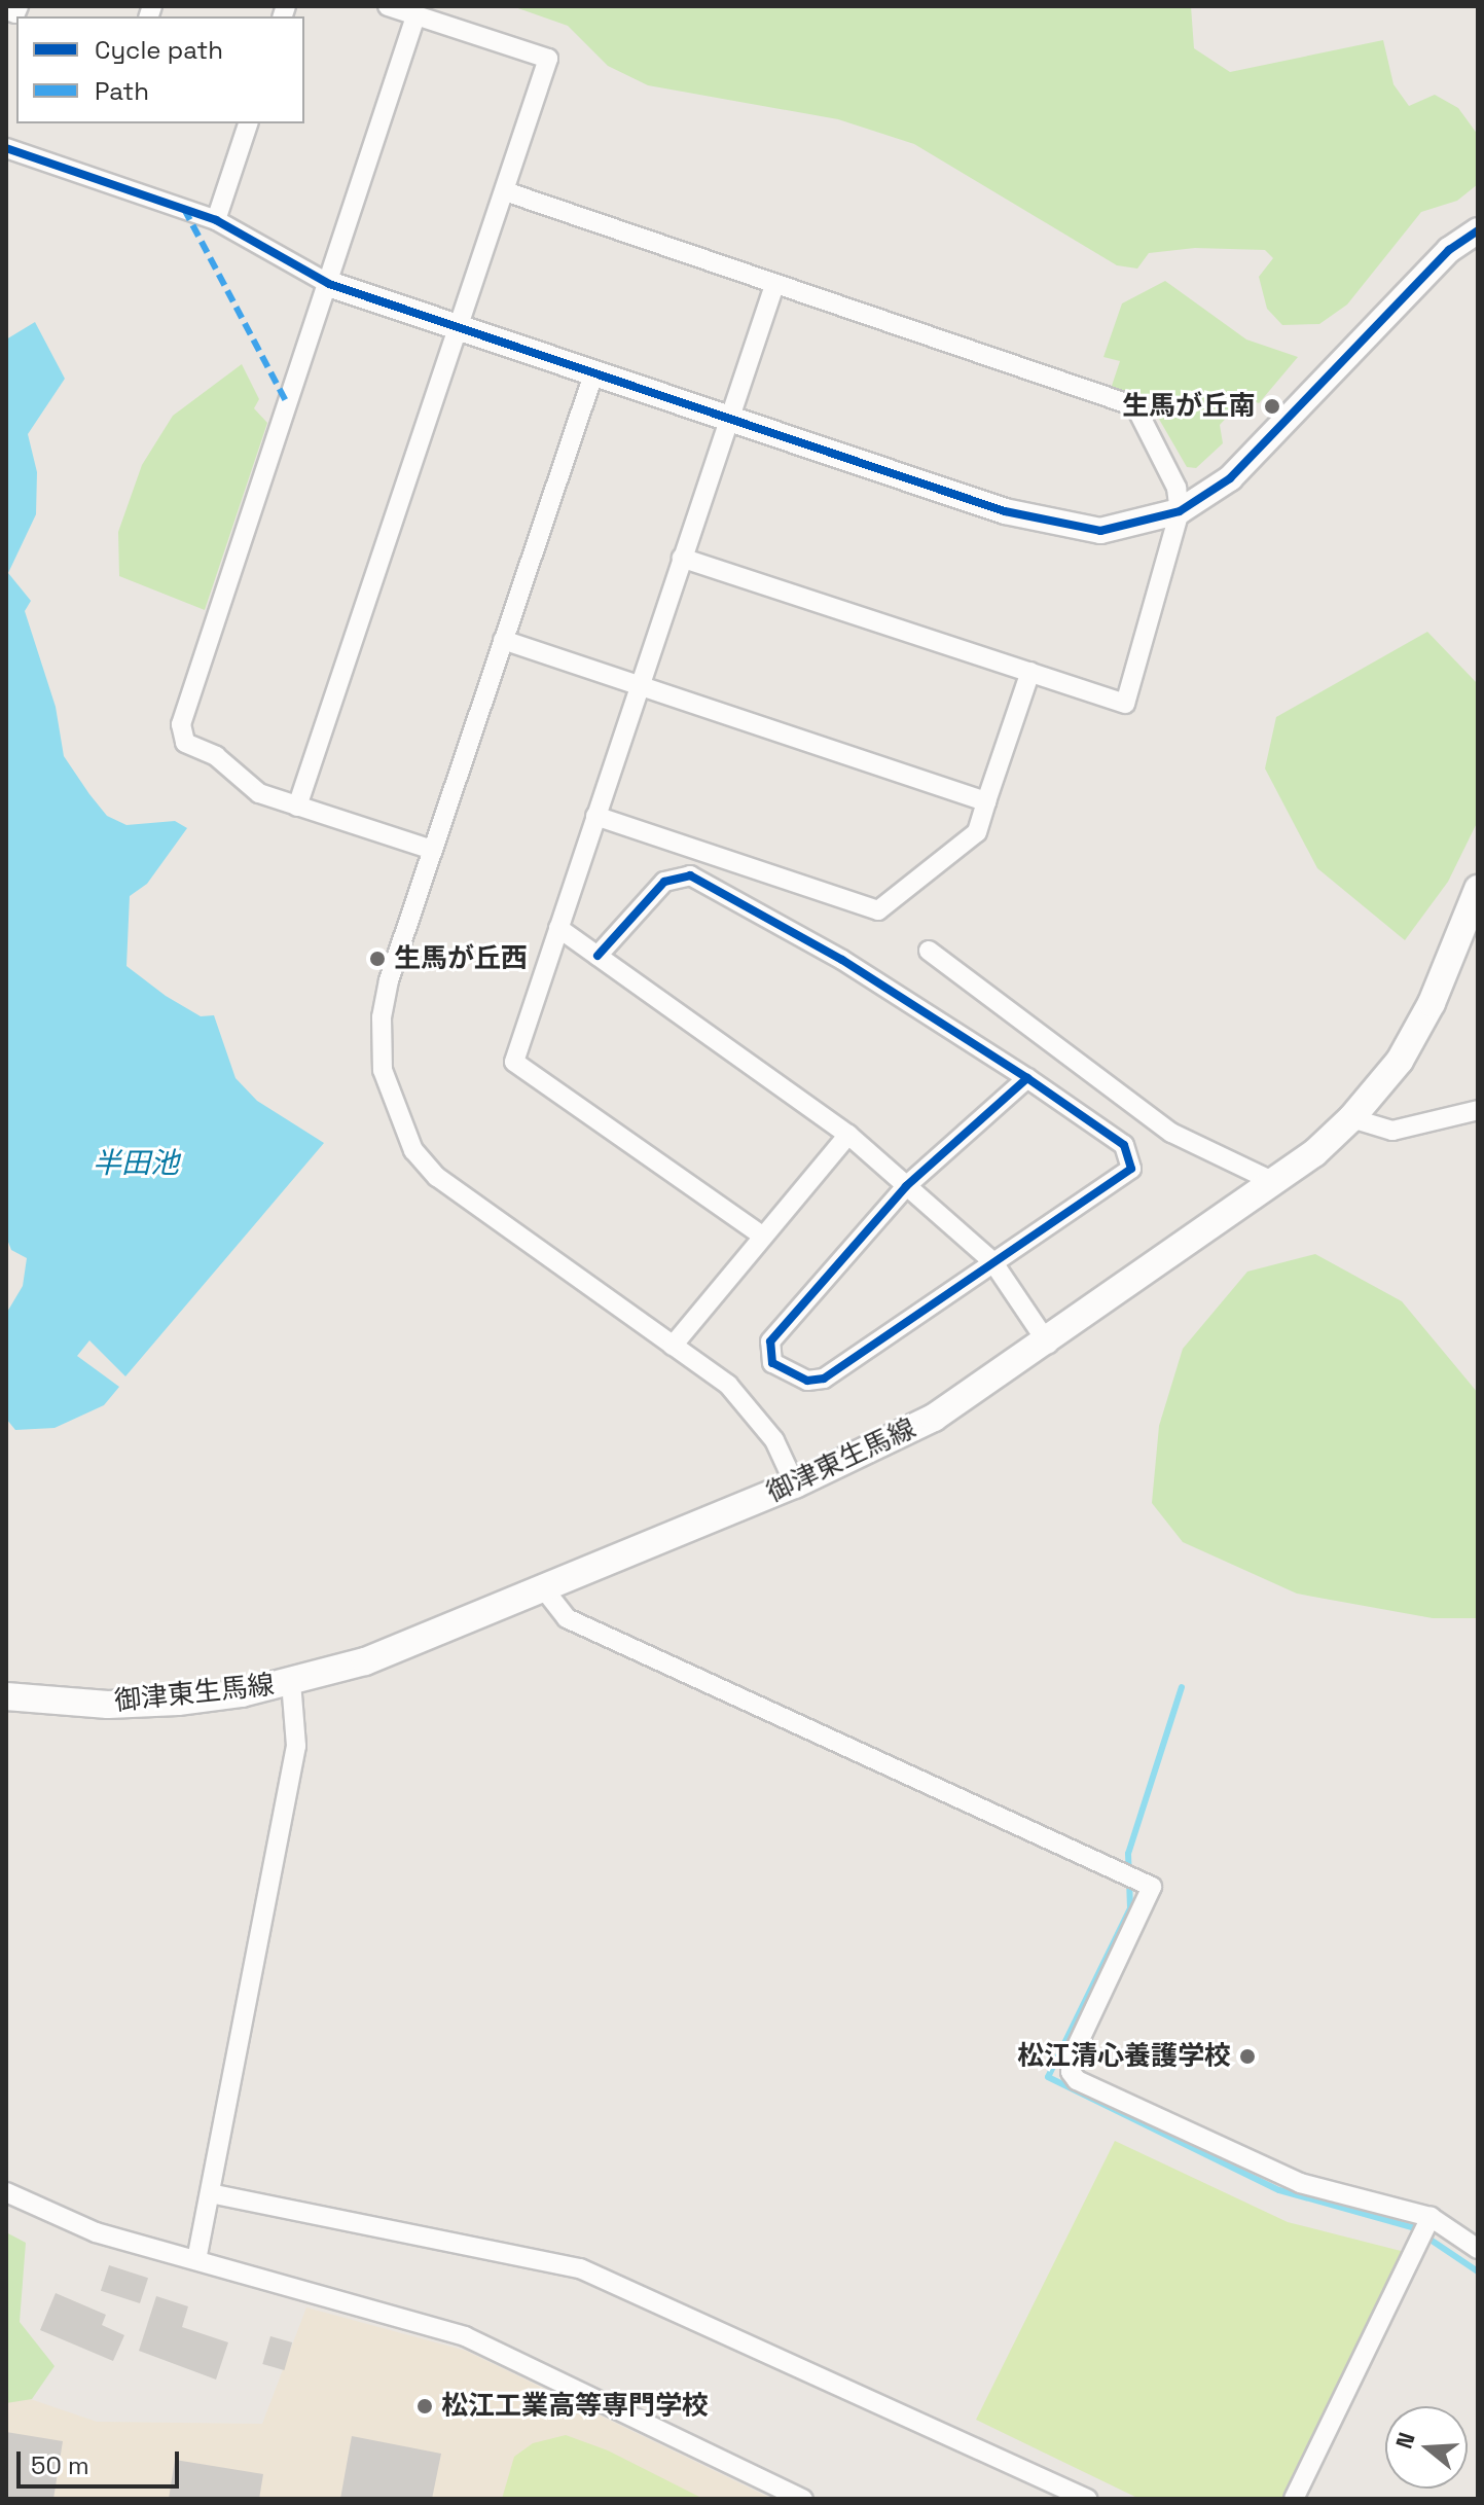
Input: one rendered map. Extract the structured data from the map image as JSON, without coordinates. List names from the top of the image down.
{
  "streets": {
    "main road": ["御津東生馬線"]
  },
  "water": ["半田池"],
  "places": [
    "生馬が丘南",
    "生馬が丘西",
    "松江清心養護学校",
    "松江工業高等専門学校"
  ],
  "legend": ["Cycle path", "Path"],
  "scale_bar": "50 m",
  "north": "left"
}
